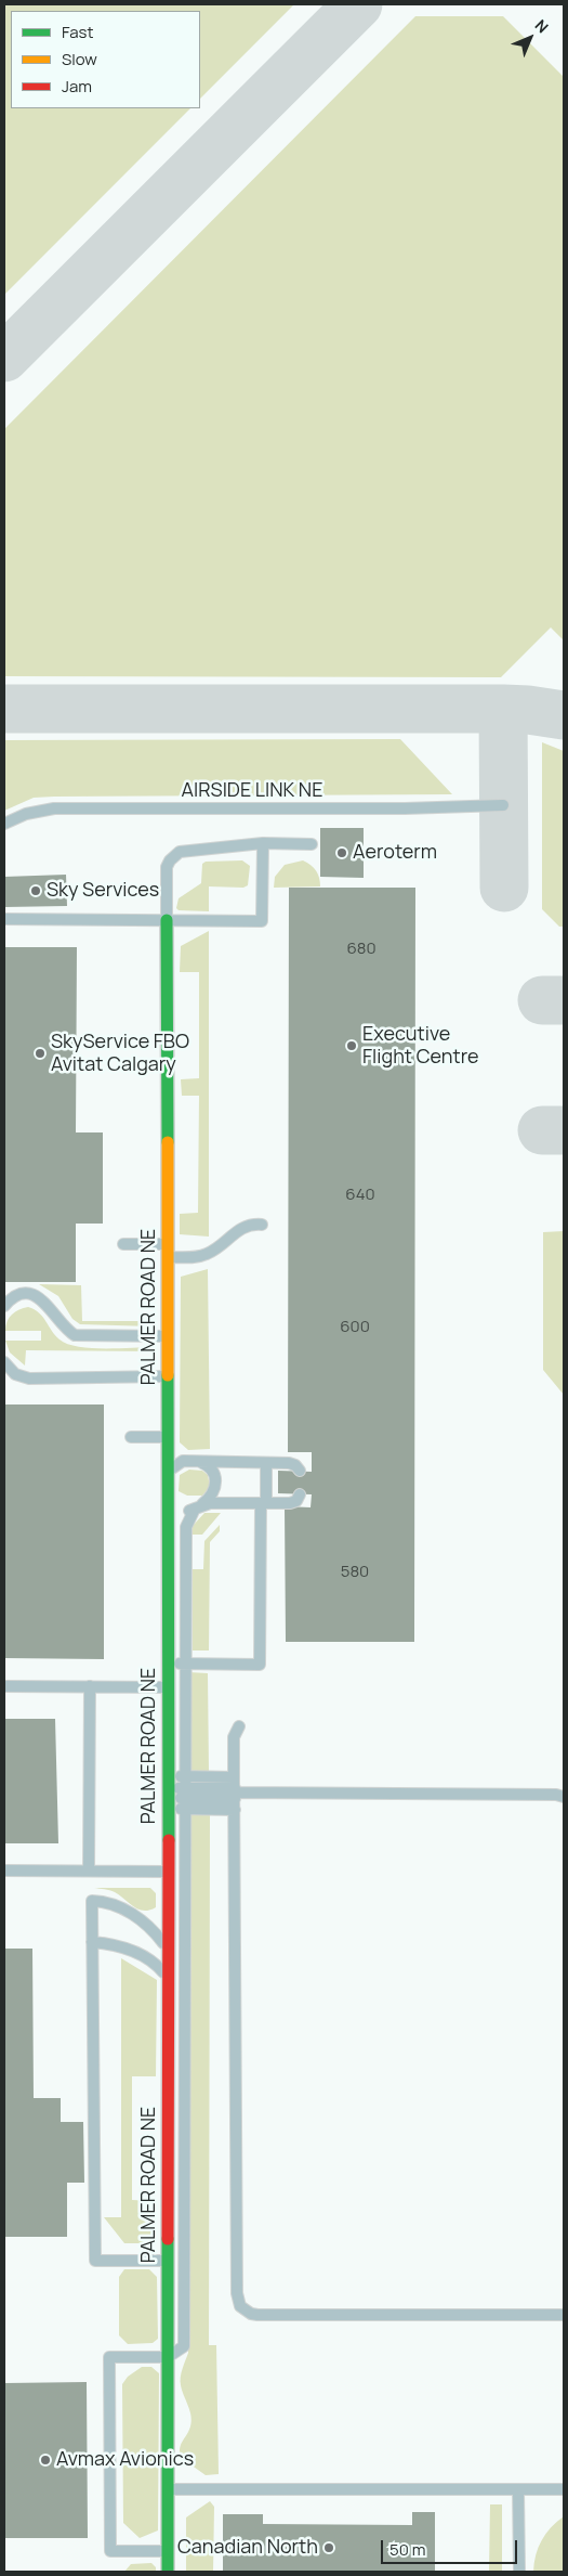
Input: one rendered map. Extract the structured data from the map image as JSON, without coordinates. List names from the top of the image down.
{
  "streets": {
    "street": ["PALMER ROAD NE"],
    "lane": ["AIRSIDE LINK NE"]
  },
  "places": [
    "Aeroterm",
    "Sky Services",
    "Executive Flight Centre",
    "SkyService FBO Avitat Calgary",
    "Avmax Avionics",
    "Canadian North"
  ],
  "house_numbers": [
    "680",
    "640",
    "600",
    "580"
  ],
  "legend": ["Fast", "Slow", "Jam"],
  "scale_bar": "50 m",
  "north": "top right"
}
